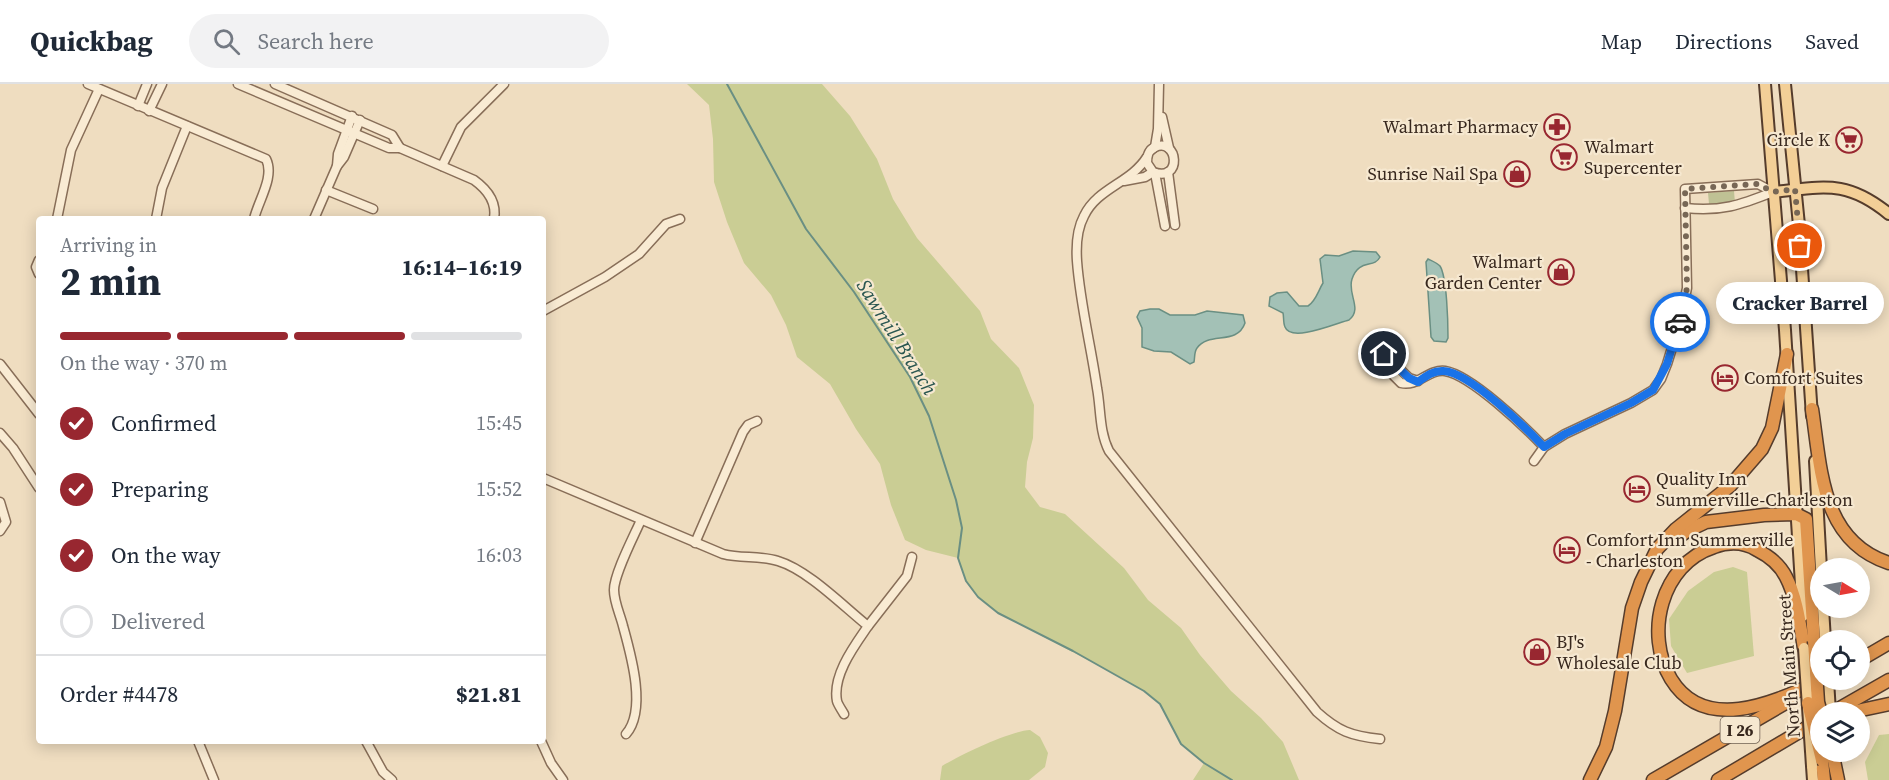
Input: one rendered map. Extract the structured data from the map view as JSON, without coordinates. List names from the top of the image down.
{
  "streets": {
    "highway": ["I 26"],
    "main road": ["North Main Street"]
  },
  "water": ["Sawmill Branch"],
  "places": {
    "pharmacy": ["Walmart Pharmacy"],
    "supermarket": ["Circle K", "Walmart Supercenter"],
    "shop": ["Sunrise Nail Spa", "Walmart Garden Center", "BJ's Wholesale Club"],
    "other": ["Cracker Barrel"],
    "hotel": ["Comfort Suites", "Quality Inn Summerville-Charleston", "Comfort Inn Summerville - Charleston"]
  },
  "north": "right",
  "page": {
    "header": "Quickbag",
    "search": "Search here",
    "nav": ["Map", "Directions", "Saved"],
    "heading": ["2 min", "Arriving in", "16:14–16:19"],
    "panel": ["Order #4478", "$21.81"],
    "bubble": "Cracker Barrel",
    "bar": "On the way · 370 m",
    "list": [
      ["Confirmed", "15:45"],
      ["Preparing", "15:52"],
      ["On the way", "16:03"],
      "Delivered"
    ]
  }
}
